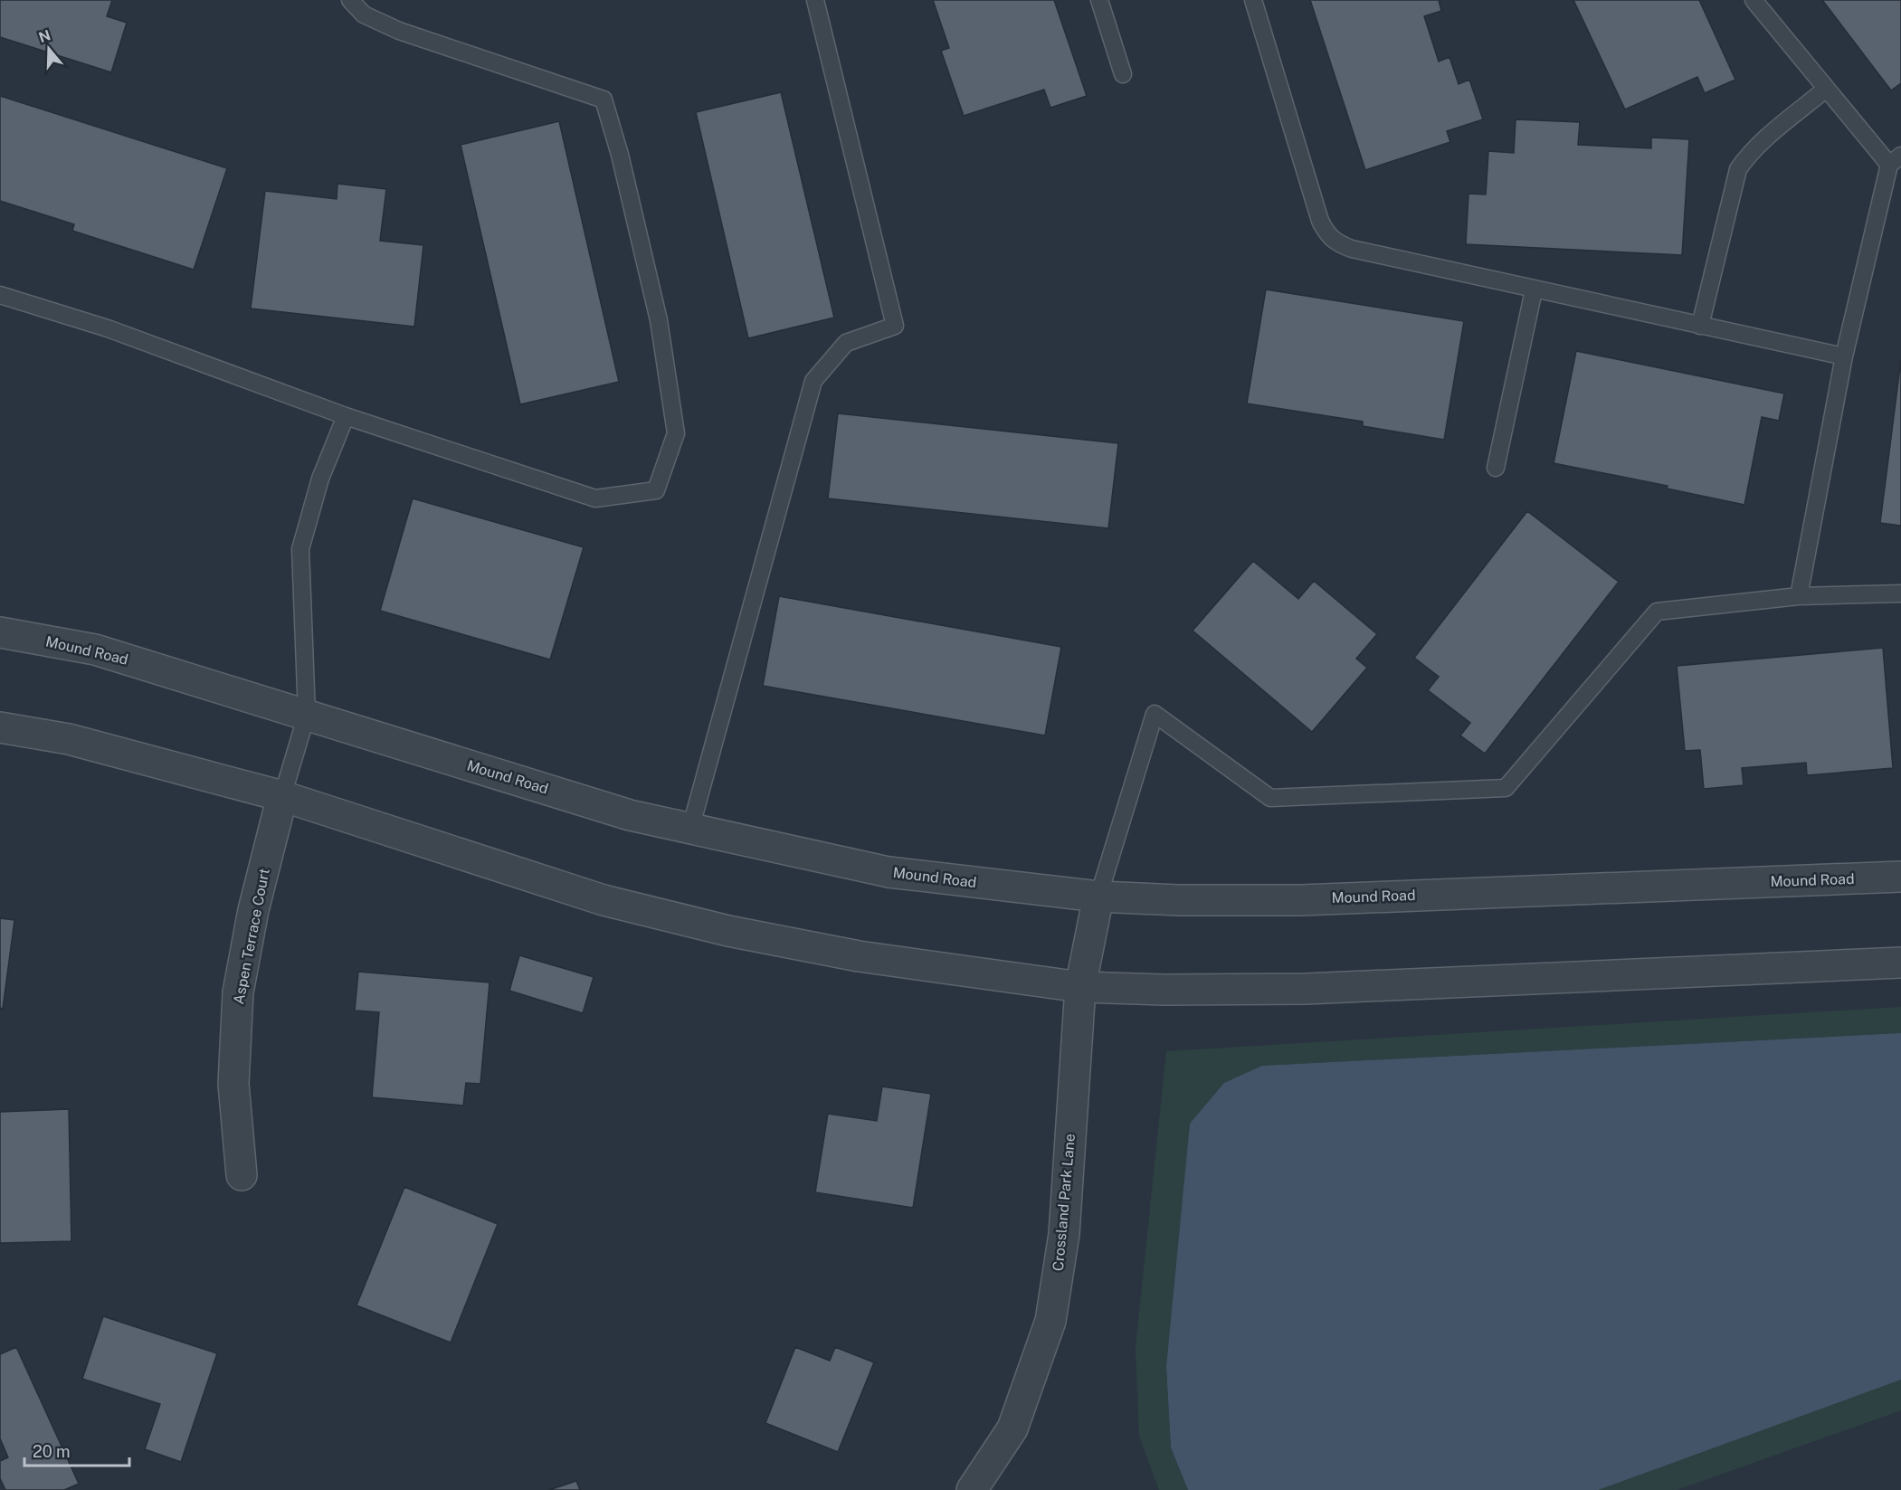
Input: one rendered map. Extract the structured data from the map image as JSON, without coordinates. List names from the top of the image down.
{
  "streets": {
    "street": ["Mound Road", "Aspen Terrace Court", "Crossland Park Lane"]
  },
  "crossings": [
    ["Mound Road", "Crossland Park Lane"]
  ],
  "scale_bar": "20 m",
  "north": "top"
}
